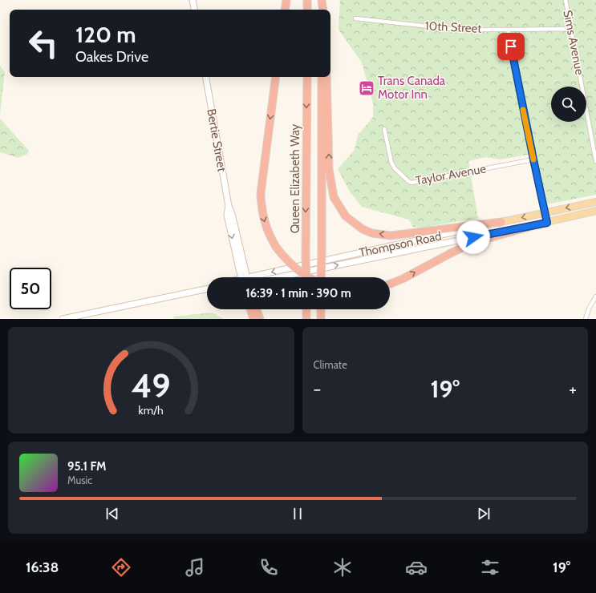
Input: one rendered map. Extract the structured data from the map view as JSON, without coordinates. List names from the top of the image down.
{
  "streets": {
    "highway": ["Queen Elizabeth Way"],
    "main road": ["Bertie Street", "Thompson Road"],
    "street": ["10th Street", "Sims Avenue", "Taylor Avenue"]
  },
  "crossings": [
    ["10th Street", "Sims Avenue"]
  ],
  "places": {
    "hotel": ["Trans Canada Motor Inn"]
  },
  "page": {
    "turn": ["120 m", "Oakes Drive"],
    "limit": "50",
    "trip": "16:39 · 1 min · 390 m",
    "tile": "Climate",
    "heat": ["−", "19°", "+"],
    "song": ["95.1 FM", "Music"],
    "tabs": ["16:38", "19°"],
    "gauge": ["49", "km/h"]
  }
}
